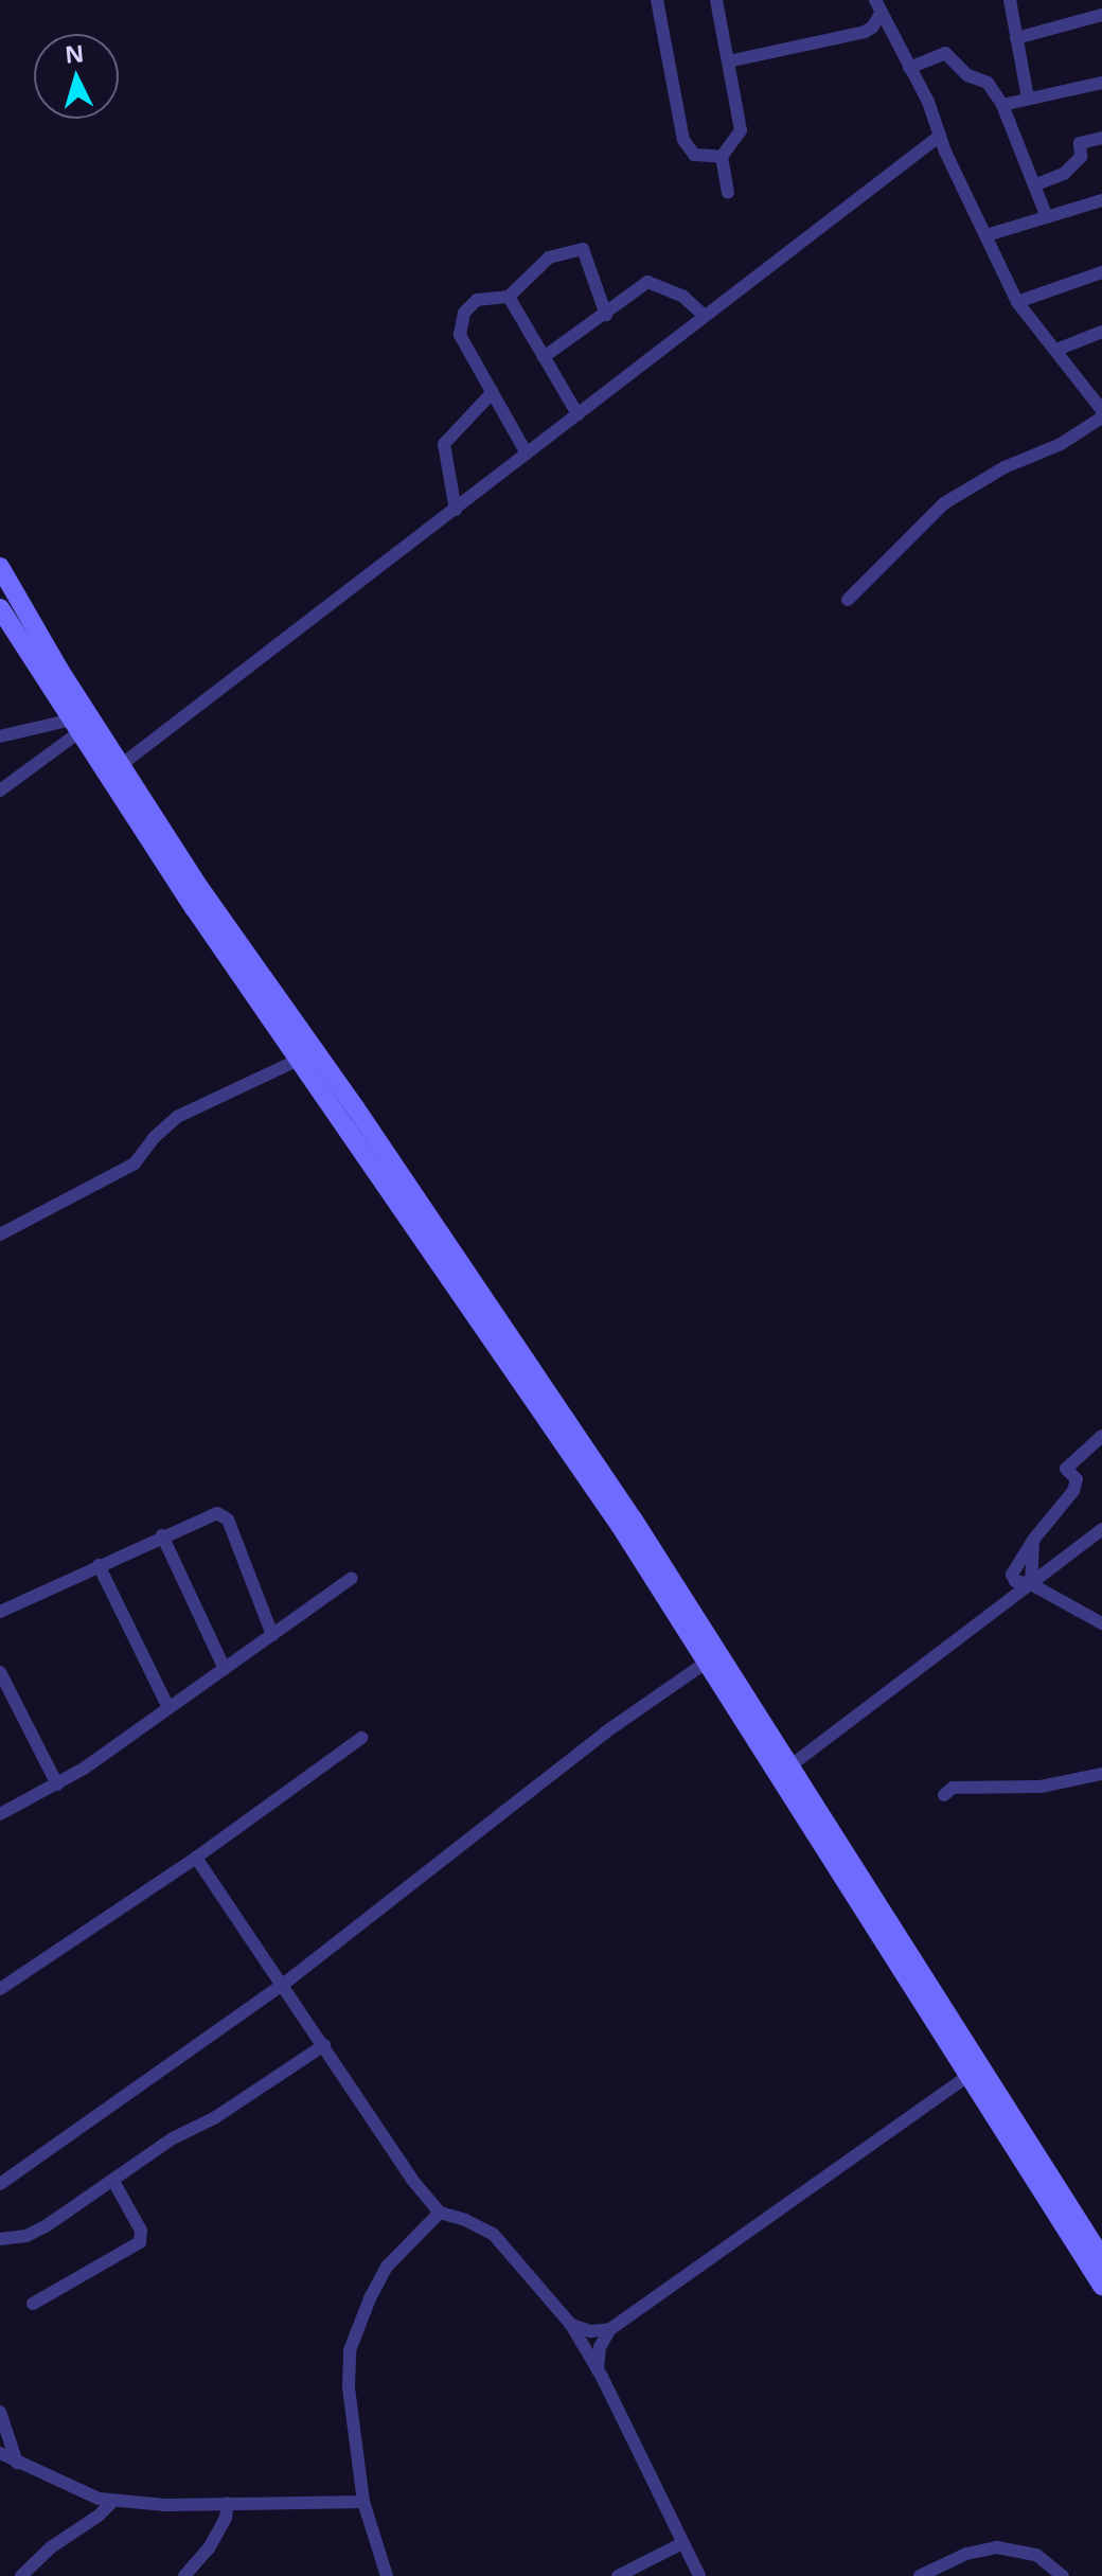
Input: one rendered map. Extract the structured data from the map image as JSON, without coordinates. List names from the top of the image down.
{
  "north": "top"
}
